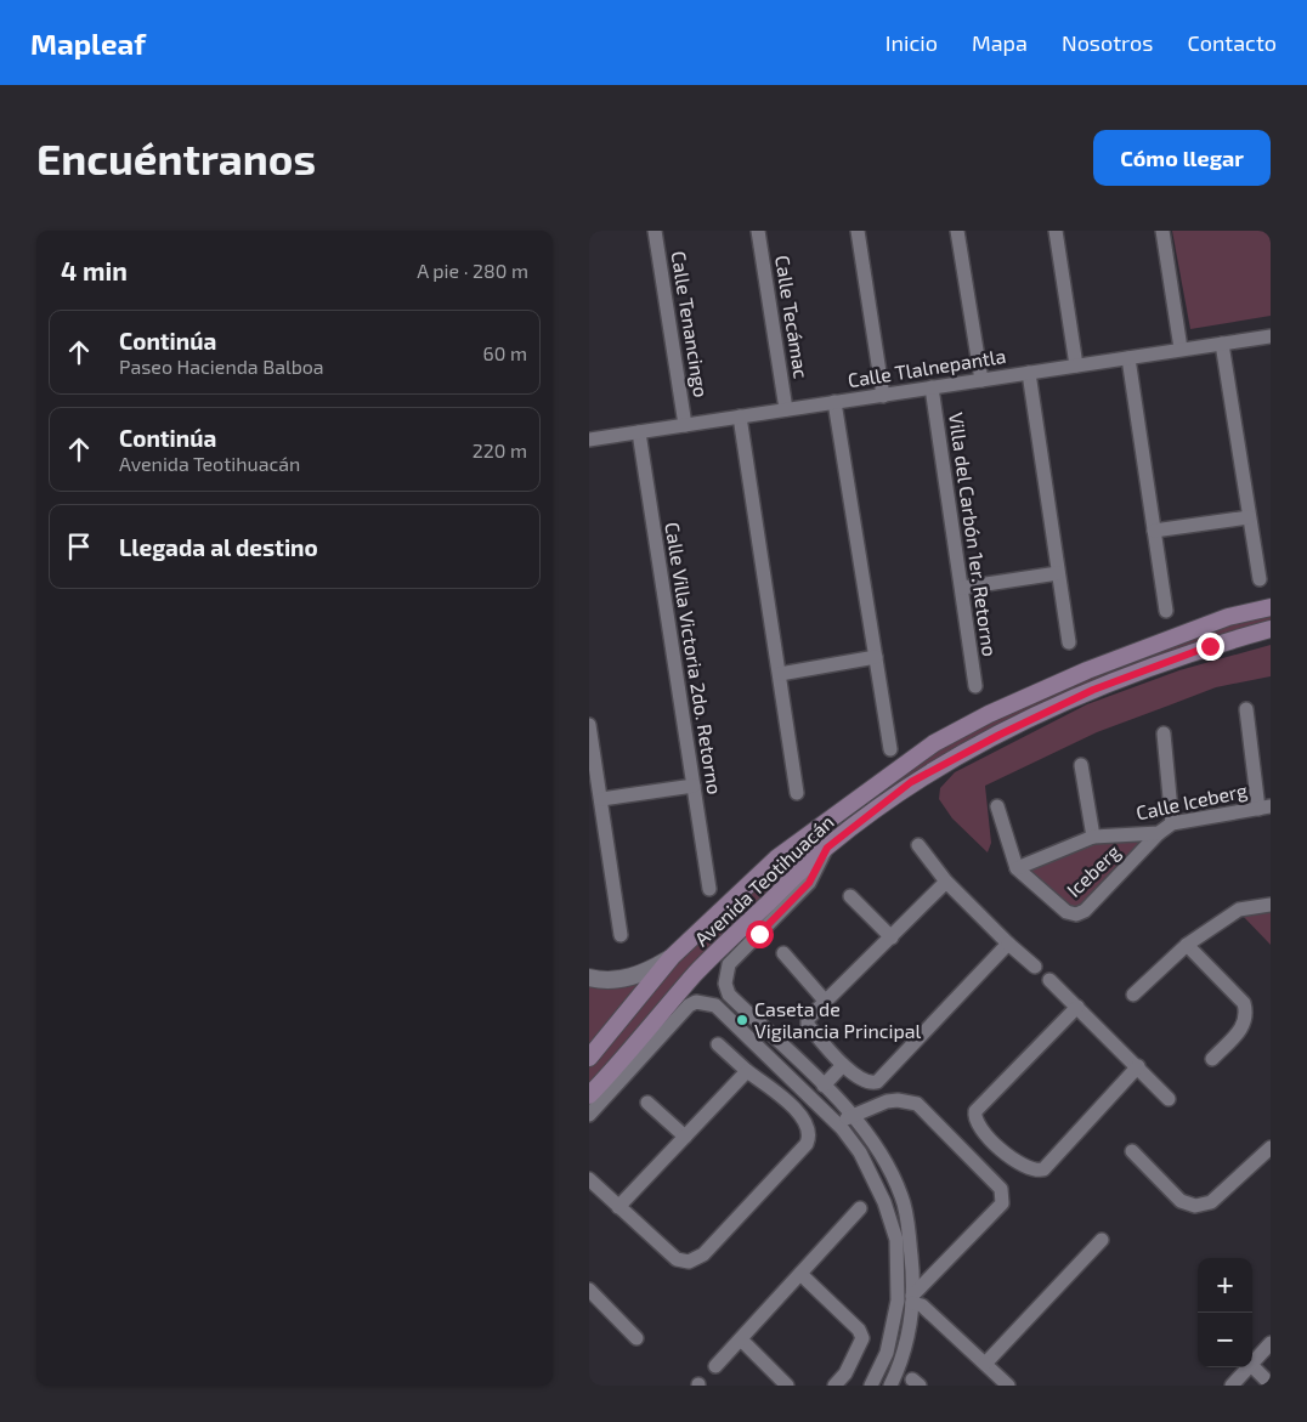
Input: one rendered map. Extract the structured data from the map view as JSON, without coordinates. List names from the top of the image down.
{
  "streets": {
    "main road": ["Avenida Teotihuacán"],
    "street": [
      "Calle Tecámac",
      "Calle Tenancingo",
      "Calle Tlalnepantla",
      "Villa del Carbón 1er. Retorno",
      "Calle Villa Victoria 2do. Retorno",
      "Calle Iceberg",
      "Iceberg"
    ]
  },
  "crossings": [
    ["Calle Tecámac", "Calle Tlalnepantla"],
    ["Calle Tenancingo", "Calle Tlalnepantla"],
    ["Calle Tlalnepantla", "Villa del Carbón 1er. Retorno"],
    ["Calle Tlalnepantla", "Calle Villa Victoria 2do. Retorno"],
    ["Calle Iceberg", "Iceberg"]
  ],
  "places": ["Caseta de Vigilancia Principal"],
  "page": {
    "header": "Mapleaf",
    "nav": [
      "Inicio",
      "Mapa",
      "Nosotros",
      "Contacto"
    ],
    "buttons": "Cómo llegar",
    "title": "Encuéntranos",
    "heading": ["4 min", "A pie · 280 m"],
    "list": [
      ["Continúa", "Paseo Hacienda Balboa", "60 m"],
      ["Continúa", "Avenida Teotihuacán", "220 m"],
      "Llegada al destino"
    ],
    "map_buttons": ["+", "−"]
  }
}
